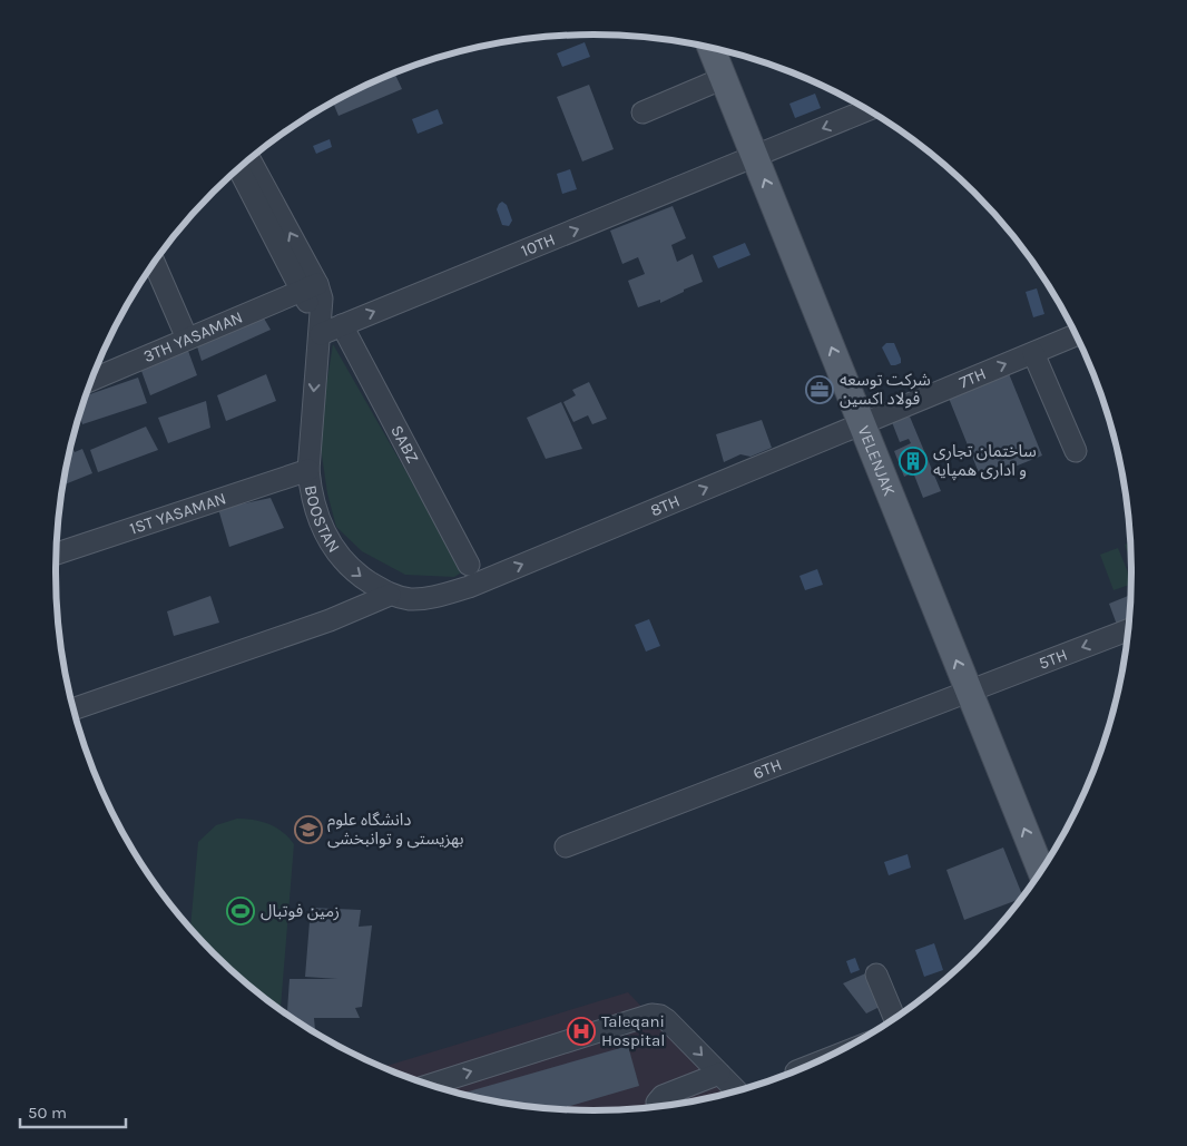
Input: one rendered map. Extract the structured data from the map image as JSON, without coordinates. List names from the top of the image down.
{
  "streets": {
    "main road": ["VELENJAK"],
    "street": [
      "10TH",
      "3TH YASAMAN",
      "7TH",
      "SABZ",
      "8TH",
      "1ST YASAMAN",
      "BOOSTAN",
      "5TH",
      "6TH"
    ]
  },
  "crossings": [
    ["10TH", "SABZ"],
    ["10TH", "VELENJAK"],
    ["10TH", "BOOSTAN"],
    ["3TH YASAMAN", "BOOSTAN"],
    ["7TH", "VELENJAK"],
    ["7TH", "8TH"],
    ["VELENJAK", "8TH"],
    ["VELENJAK", "5TH"],
    ["VELENJAK", "6TH"],
    ["8TH", "BOOSTAN"],
    ["1ST YASAMAN", "BOOSTAN"],
    ["5TH", "6TH"]
  ],
  "one_way": [
    "7TH",
    "VELENJAK",
    "8TH",
    "5TH"
  ],
  "places": {
    "office": ["شرکت توسعه فولاد اکسین"],
    "building": ["ساختمان تجاری و اداری همپایه"],
    "school or university": ["دانشگاه علوم بهزیستی و توانبخشی"],
    "sports": ["زمین فوتبال"],
    "hospital": ["Taleqani Hospital"]
  },
  "scale_bar": "50 m"
}
